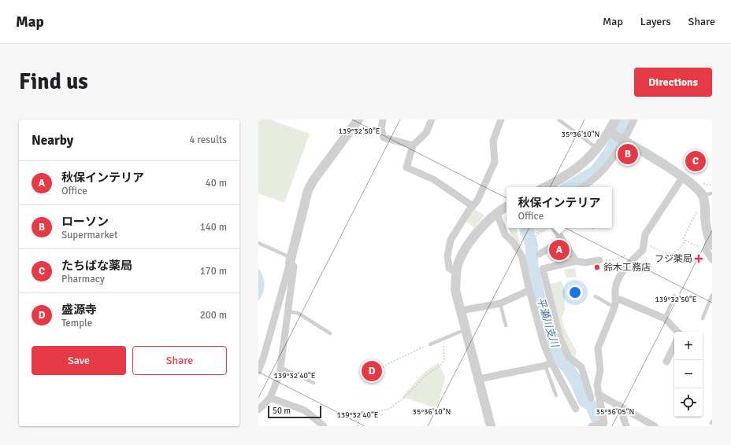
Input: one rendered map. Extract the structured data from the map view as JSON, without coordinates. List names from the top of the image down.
{
  "water": ["平瀬川支川"],
  "places": {
    "health": ["フジ薬局"],
    "other": ["鈴木工務店"]
  },
  "scale_bar": "50 m",
  "page": {
    "header": "Map",
    "nav": ["Map", "Layers", "Share"],
    "buttons": [
      "Directions",
      ["Save", "Share"]
    ],
    "title": "Find us",
    "heading": ["Nearby", "4 results"],
    "pins": [
      "B",
      "C",
      "A",
      "D"
    ],
    "list": [
      {
        "mark": "A",
        "name": "秋保インテリア",
        "note": "Office",
        "value": "40 m"
      },
      {
        "mark": "B",
        "name": "ローソン",
        "note": "Supermarket",
        "value": "140 m"
      },
      {
        "mark": "C",
        "name": "たちばな薬局",
        "note": "Pharmacy",
        "value": "170 m"
      },
      {
        "mark": "D",
        "name": "盛源寺",
        "note": "Temple",
        "value": "200 m"
      }
    ],
    "popup": ["秋保インテリア", "Office"],
    "map_buttons": ["+", "−"],
    "scale": "50 m"
  },
  "coordinates": [
    "139°32'50\"E",
    "35°36'10\"N",
    "139°32'40\"E",
    "35°36'05\"N"
  ]
}
